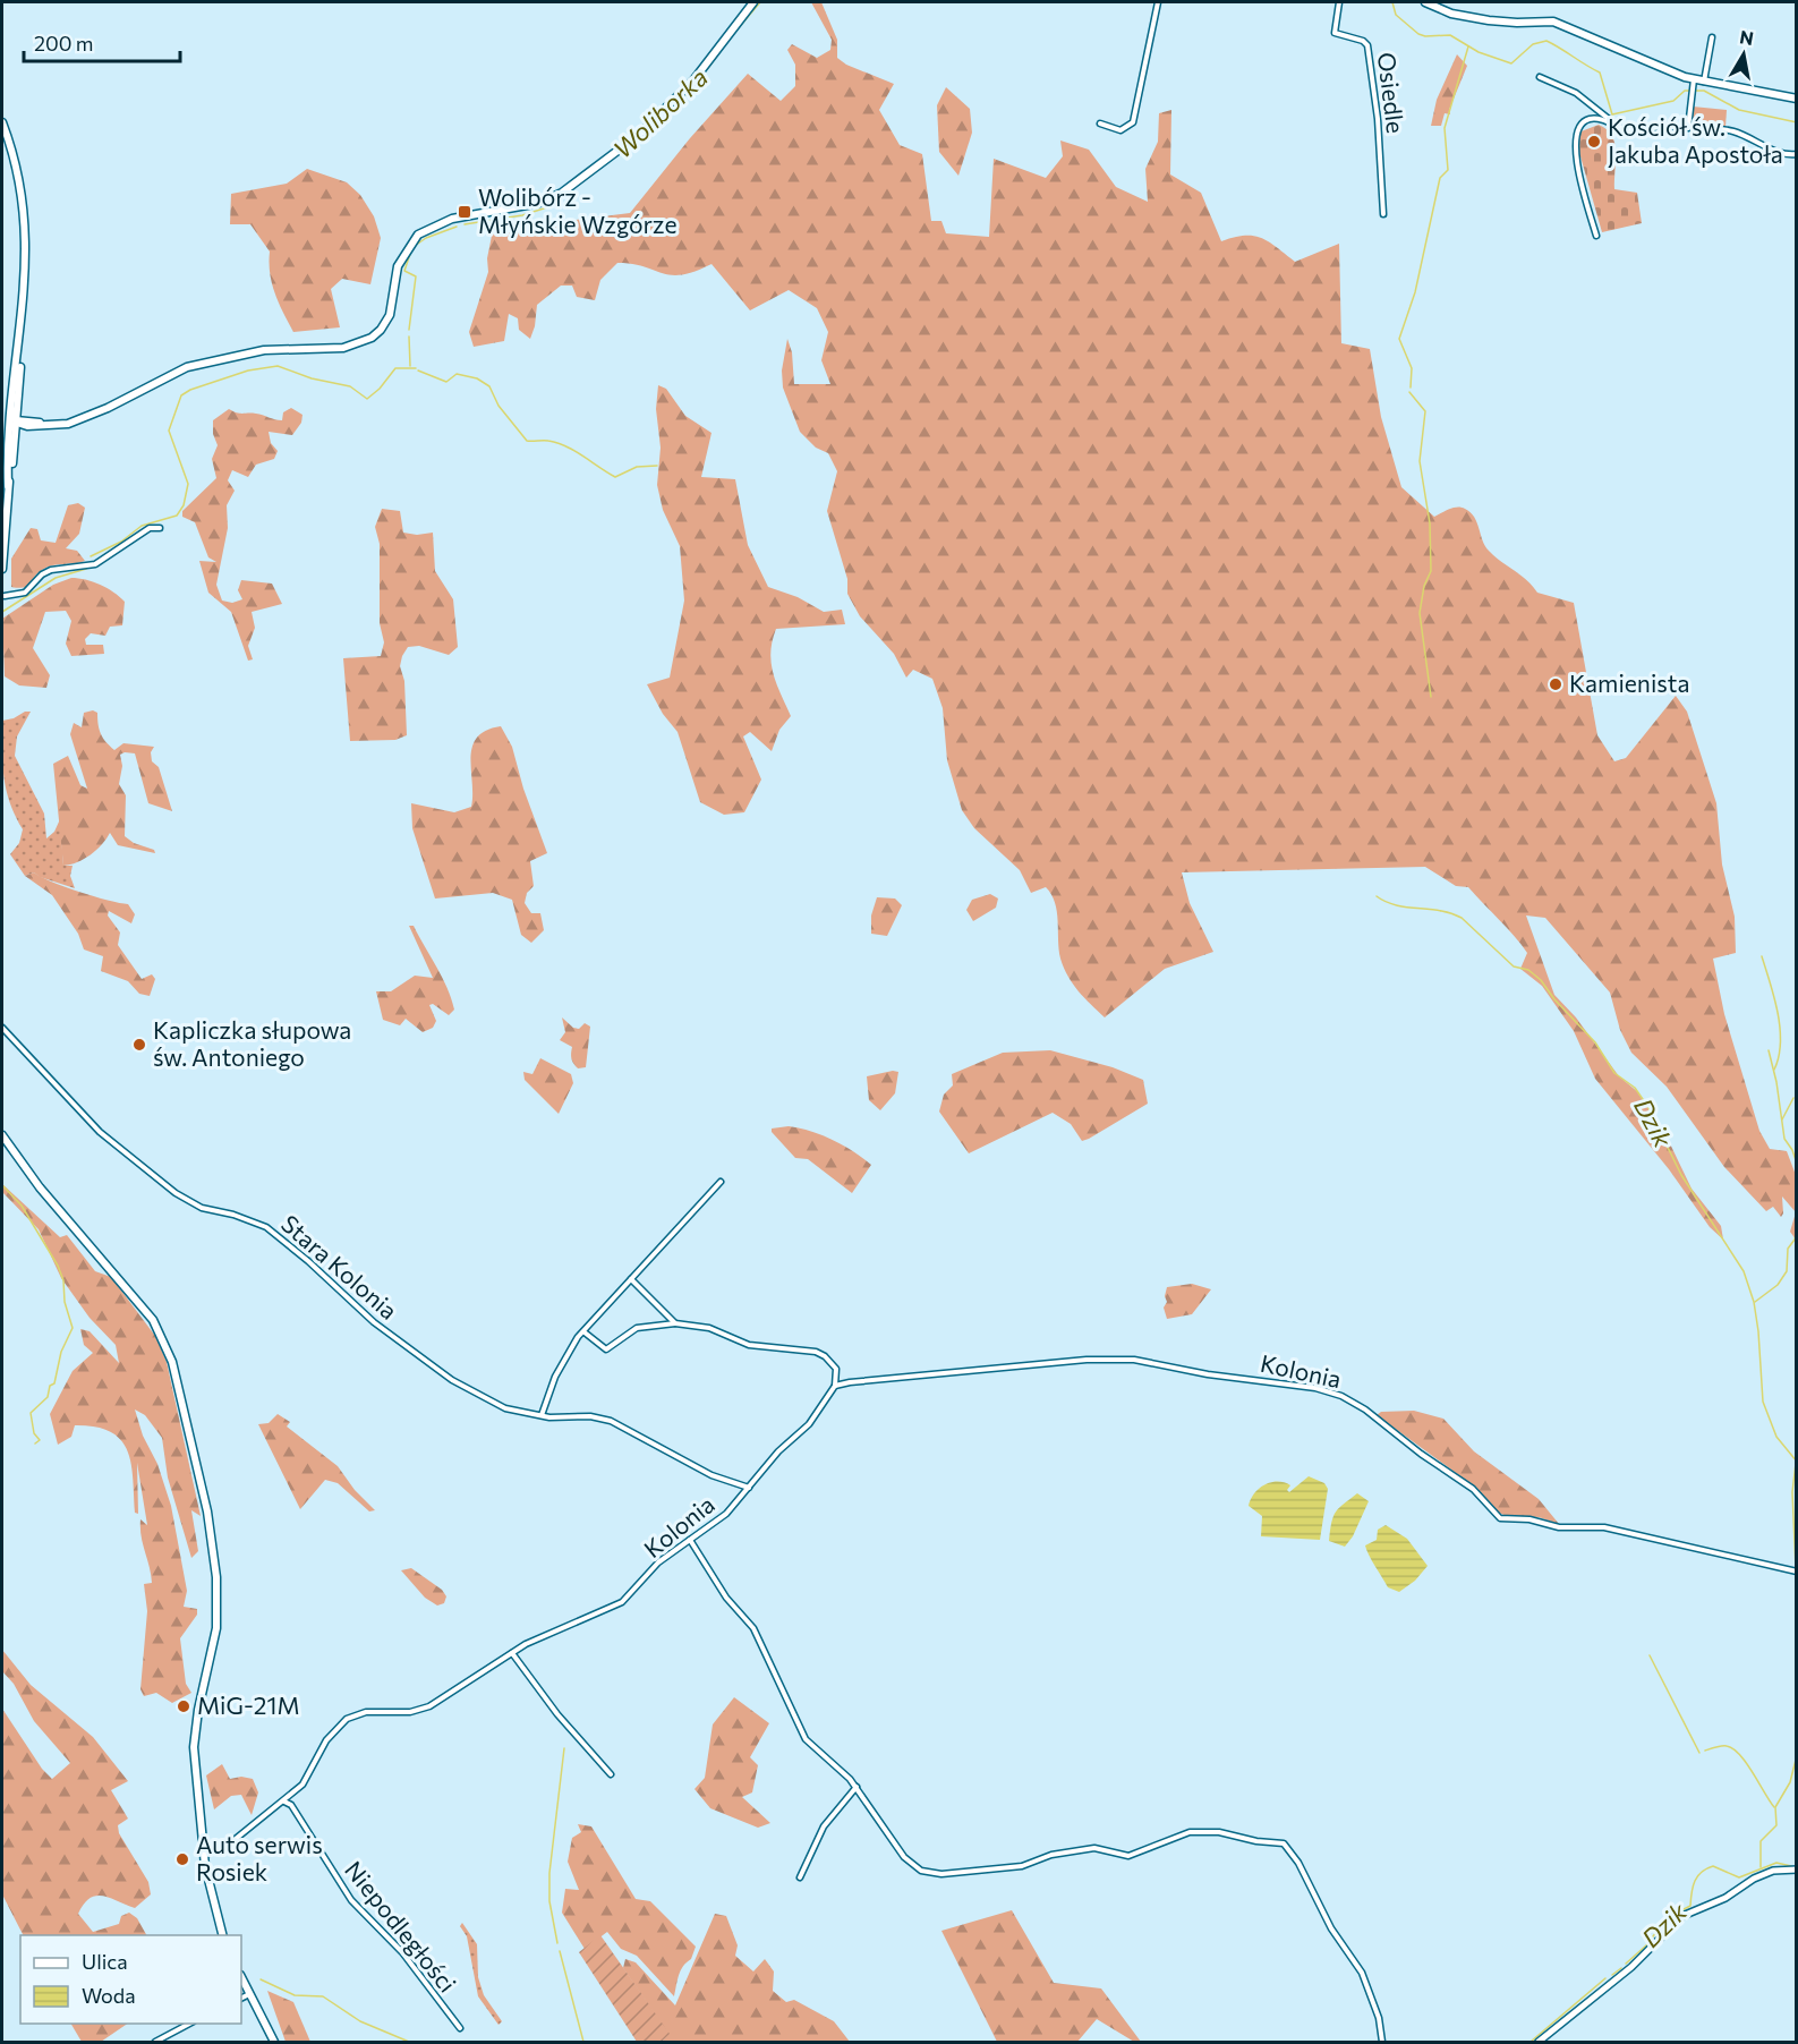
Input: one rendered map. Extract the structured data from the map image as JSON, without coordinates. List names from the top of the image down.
{
  "streets": {
    "street": [
      "Osiedle",
      "Stara Kolonia",
      "Kolonia",
      "Niepodległości"
    ]
  },
  "crossings": [
    ["Stara Kolonia", "Kolonia"],
    ["Kolonia", "Niepodległości"]
  ],
  "water": ["Woliborka", "Dzik"],
  "places": {
    "other": [
      "Kościół św. Jakuba Apostoła",
      "Kamienista",
      "Kapliczka słupowa św. Antoniego",
      "MiG-21M",
      "Auto serwis Rosiek"
    ],
    "transit": ["Wolibórz - Młyńskie Wzgórze"]
  },
  "legend": ["Ulica", "Woda"],
  "scale_bar": "200 m",
  "north": "top"
}
